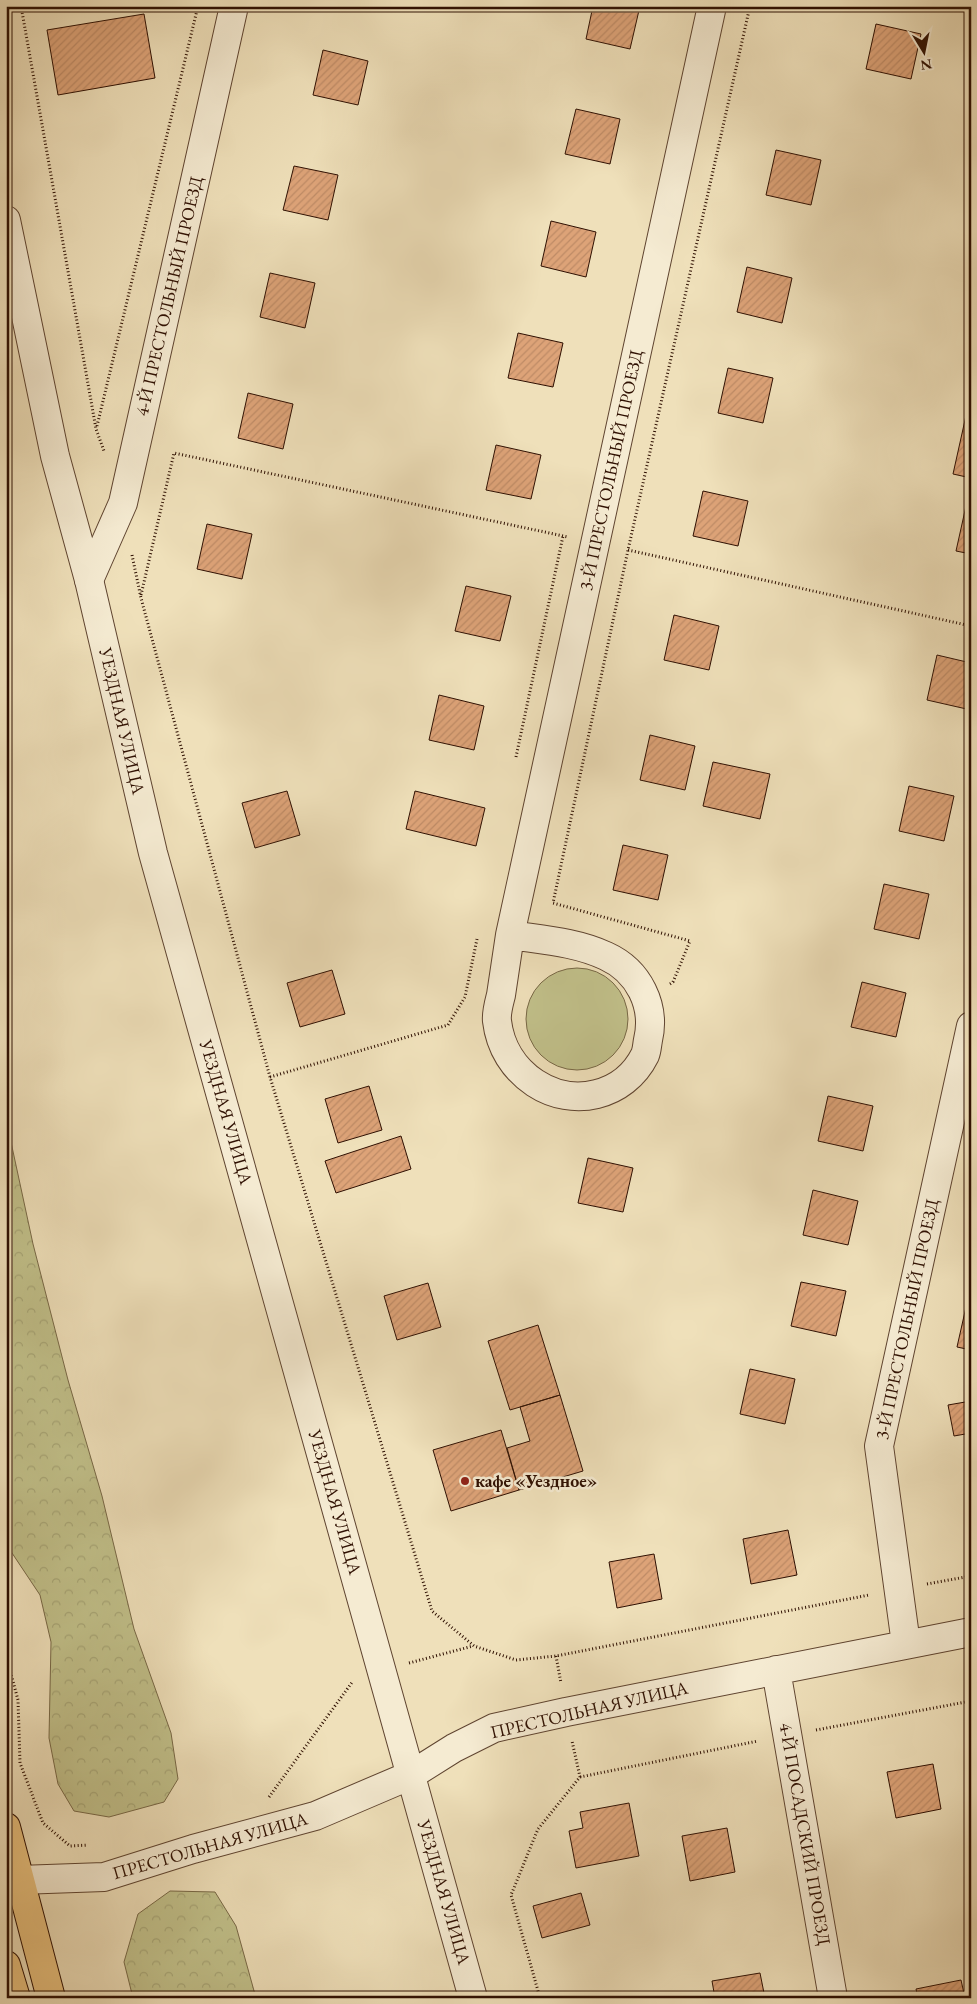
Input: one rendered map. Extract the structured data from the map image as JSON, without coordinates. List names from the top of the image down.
{
  "streets": {
    "street": [
      "4-Й ПРЕСТОЛЬНЫЙ ПРОЕЗД",
      "3-Й ПРЕСТОЛЬНЫЙ ПРОЕЗД",
      "УЕЗДНАЯ УЛИЦА",
      "ПРЕСТОЛЬНАЯ УЛИЦА",
      "4-Й ПОСАДСКИЙ ПРОЕЗД"
    ]
  },
  "crossings": [
    ["4-Й ПРЕСТОЛЬНЫЙ ПРОЕЗД", "УЕЗДНАЯ УЛИЦА"],
    ["3-Й ПРЕСТОЛЬНЫЙ ПРОЕЗД", "ПРЕСТОЛЬНАЯ УЛИЦА"],
    ["УЕЗДНАЯ УЛИЦА", "ПРЕСТОЛЬНАЯ УЛИЦА"],
    ["ПРЕСТОЛЬНАЯ УЛИЦА", "4-Й ПОСАДСКИЙ ПРОЕЗД"]
  ],
  "places": ["кафе «Уездное»"],
  "north": "bottom"
}
